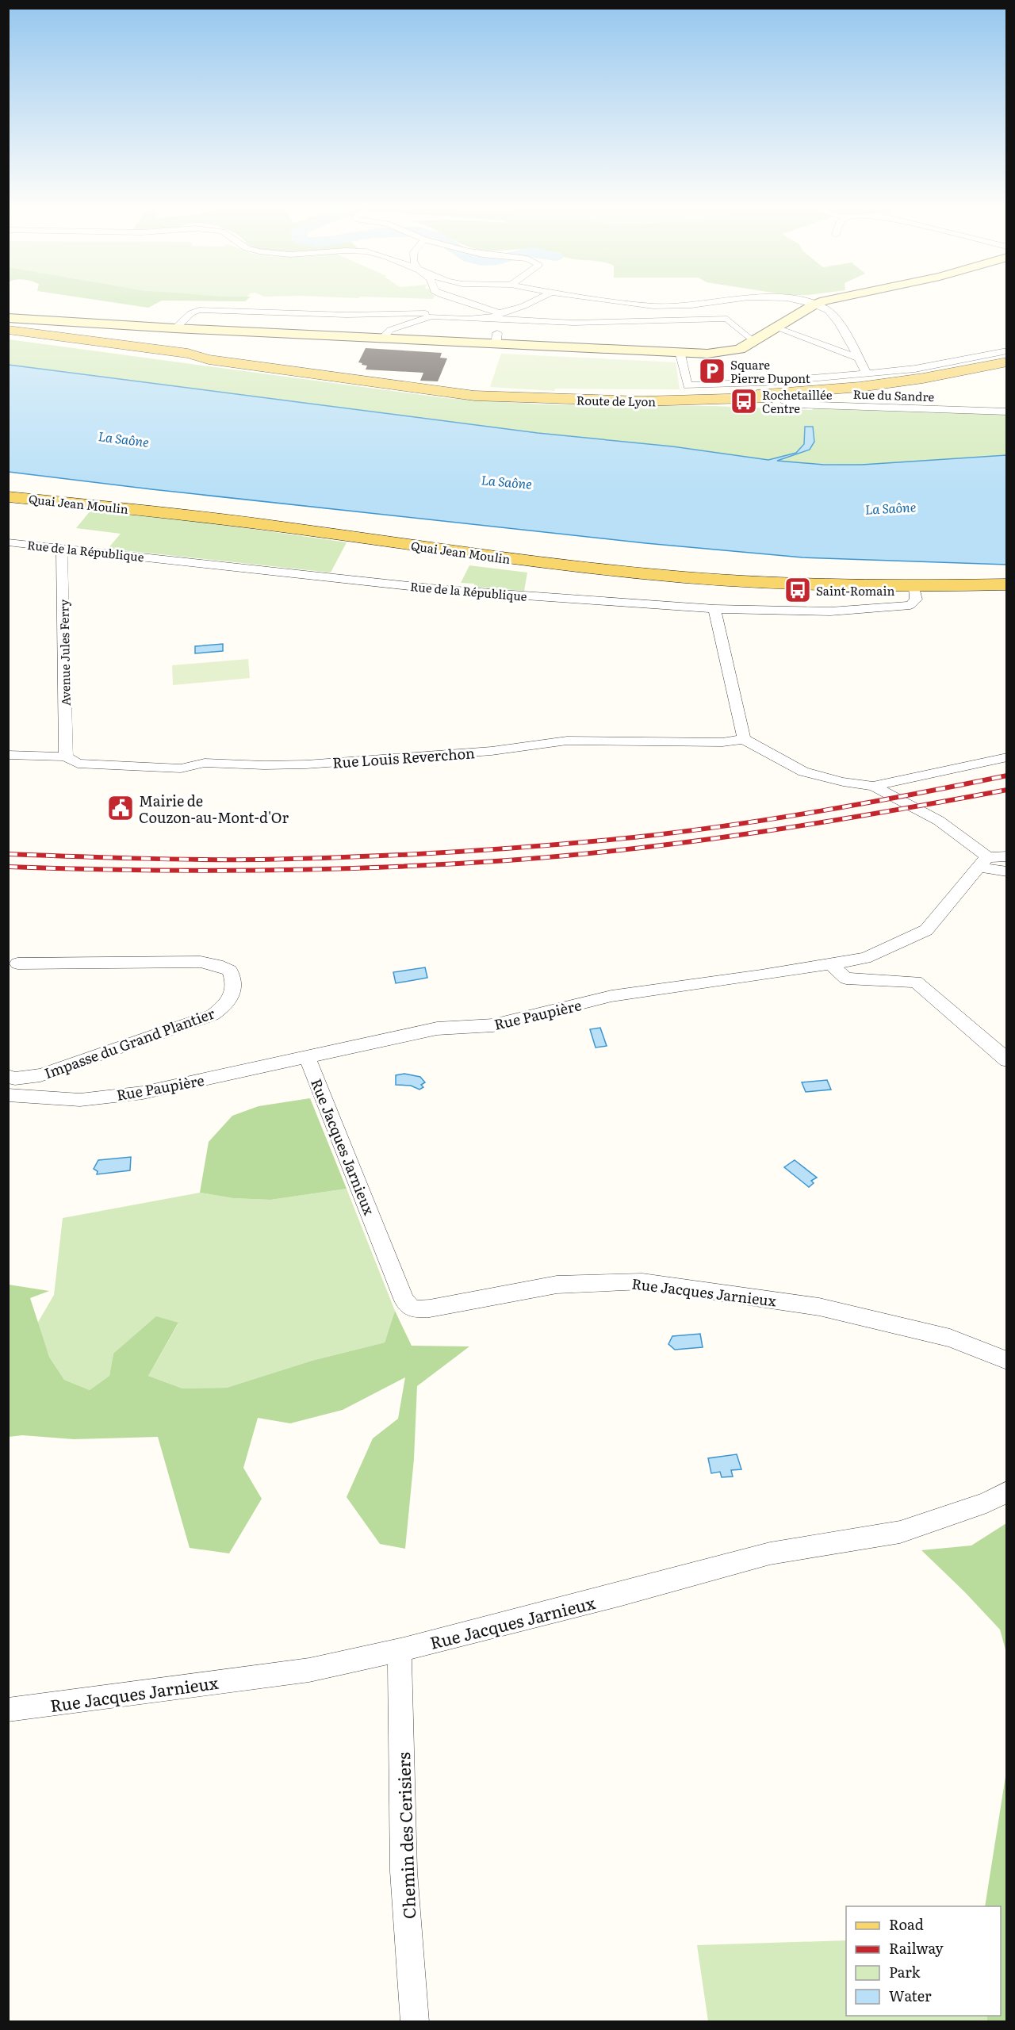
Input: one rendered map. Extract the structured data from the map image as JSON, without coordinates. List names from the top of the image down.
{
  "streets": {
    "main road": ["Route de Lyon", "Quai Jean Moulin"],
    "street": [
      "Rue du Sandre",
      "Rue de la République",
      "Avenue Jules Ferry",
      "Rue Louis Reverchon",
      "Rue Paupière",
      "Impasse du Grand Plantier",
      "Rue Jacques Jarnieux",
      "Chemin des Cerisiers"
    ]
  },
  "crossings": [
    ["Rue du Sandre", "Route de Lyon"],
    ["Quai Jean Moulin", "Rue de la République"],
    ["Rue de la République", "Avenue Jules Ferry"],
    ["Avenue Jules Ferry", "Rue Louis Reverchon"],
    ["Rue Paupière", "Rue Jacques Jarnieux"],
    ["Rue Jacques Jarnieux", "Chemin des Cerisiers"]
  ],
  "water": ["La Saône"],
  "places": {
    "parking": ["Square Pierre Dupont"],
    "bus stop": ["Rochetaillée Centre", "Saint-Romain"],
    "public building": ["Mairie de Couzon-au-Mont-d'Or"]
  },
  "legend": [
    "Road",
    "Railway",
    "Park",
    "Water"
  ]
}
